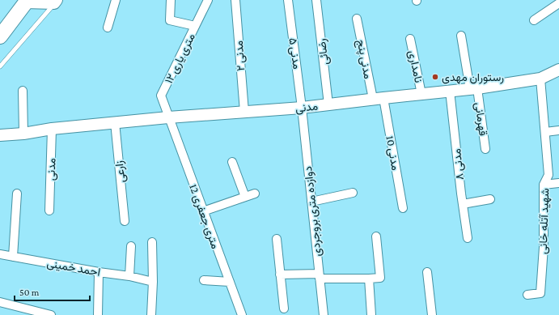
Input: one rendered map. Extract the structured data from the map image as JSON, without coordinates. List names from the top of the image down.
{
  "streets": {
    "main road": ["مدنی"],
    "street": [
      "رضائی",
      "مدنی ۵",
      "مدنی ۲",
      "۱۲ متری یاری",
      "مدنی پنج",
      "نامداری",
      "قهرمانی",
      "مدنی 10",
      "مدنی ۸",
      "زارعی",
      "دوازده متری بروجردی",
      "12 متری جعفری",
      "شهید آتله خانی",
      "احمد خمینی"
    ]
  },
  "crossings": [
    ["رضائی", "مدنی"],
    ["مدنی ۵", "مدنی"],
    ["مدنی ۵", "دوازده متری بروجردی"],
    ["مدنی ۲", "مدنی"],
    ["۱۲ متری یاری", "مدنی"],
    ["۱۲ متری یاری", "12 متری جعفری"],
    ["مدنی پنج", "مدنی"],
    ["مدنی پنج", "مدنی 10"],
    ["نامداری", "مدنی"],
    ["مدنی", "قهرمانی"],
    ["مدنی", "مدنی 10"],
    ["مدنی", "مدنی ۸"],
    ["مدنی", "زارعی"],
    ["مدنی", "دوازده متری بروجردی"],
    ["مدنی", "12 متری جعفری"],
    ["مدنی", "شهید آتله خانی"]
  ],
  "places": ["رستوران مهدی"],
  "scale_bar": "50 m"
}
